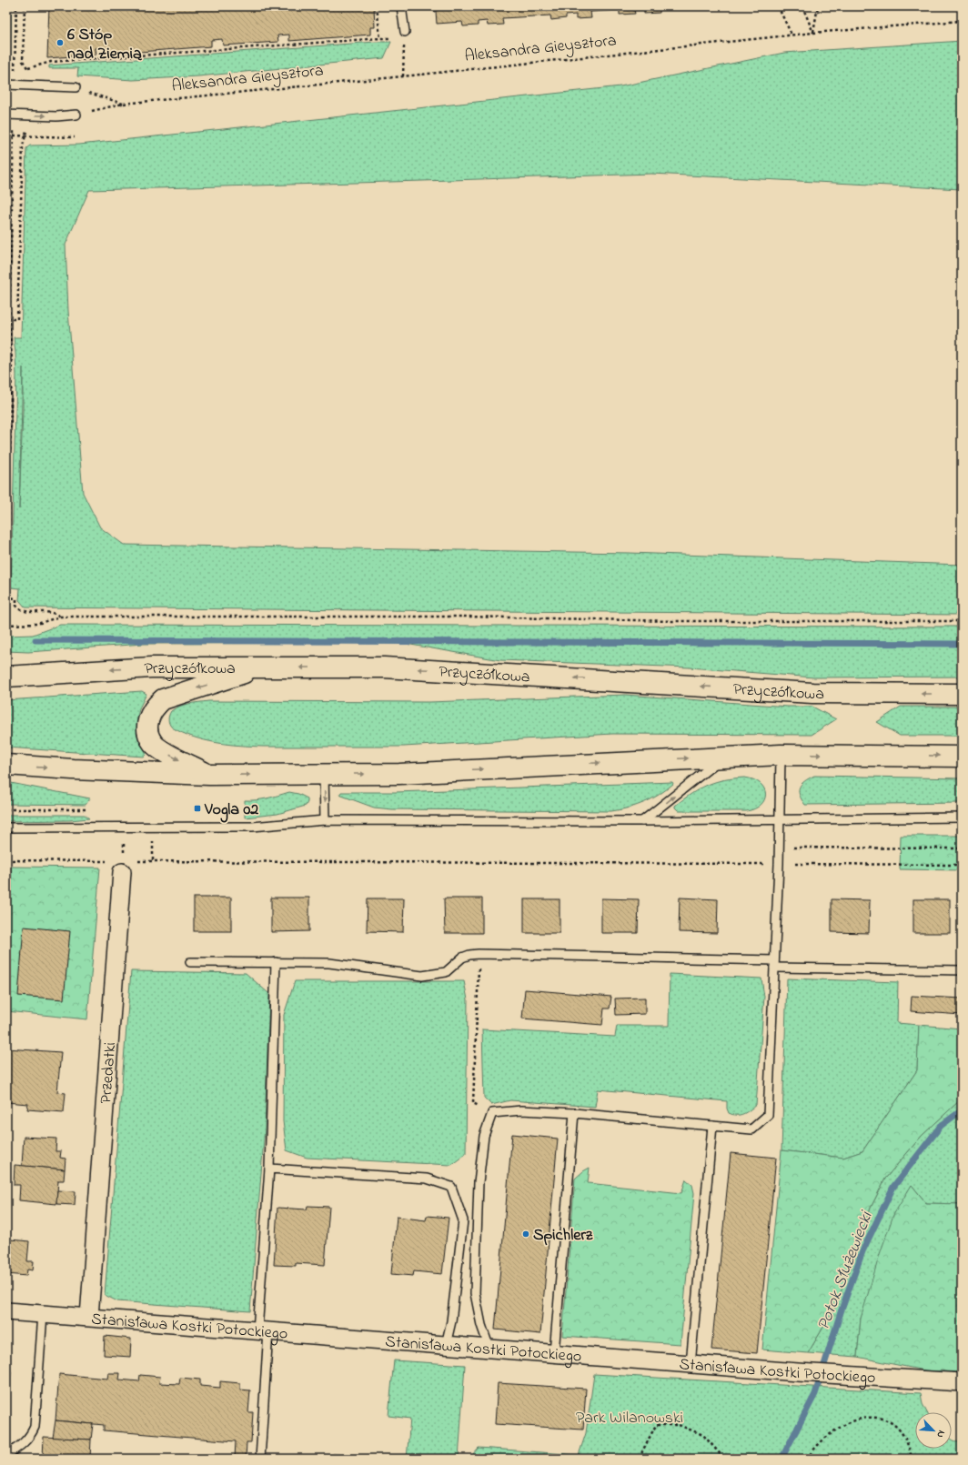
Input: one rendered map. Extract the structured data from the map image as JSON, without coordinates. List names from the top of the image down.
{
  "streets": {
    "main road": ["Przyczółkowa"],
    "street": ["Przedatki", "Stanisława Kostki Potockiego"],
    "path": ["Aleksandra Gieysztora"]
  },
  "crossings": [
    ["Przedatki", "Stanisława Kostki Potockiego"]
  ],
  "water": ["Potok Służewiecki"],
  "parks": ["Park Wilanowski"],
  "places": {
    "other": ["6 Stóp nad Ziemią", "Spichlerz"],
    "transit": ["Vogla 02"]
  },
  "north": "bottom right"
}
